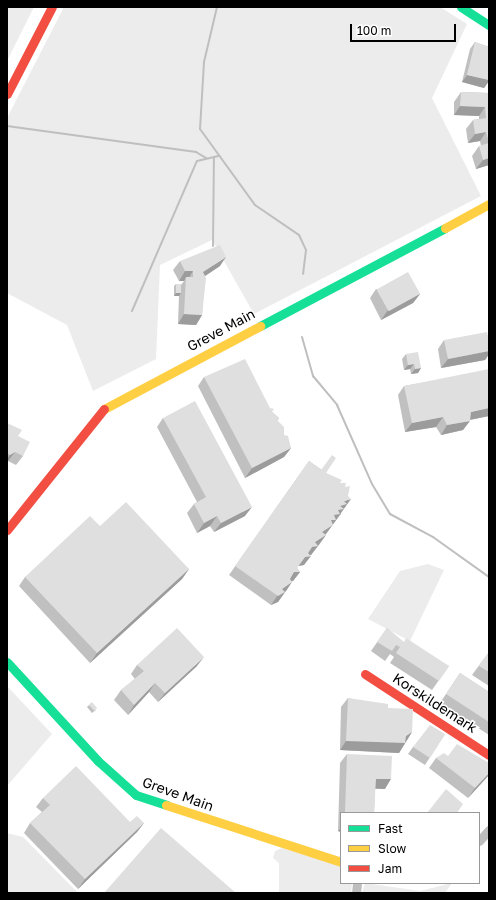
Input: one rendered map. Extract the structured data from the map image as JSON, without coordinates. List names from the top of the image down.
{
  "streets": {
    "street": ["Greve Main", "Korskildemark"]
  },
  "legend": ["Fast", "Slow", "Jam"],
  "scale_bar": "100 m"
}
